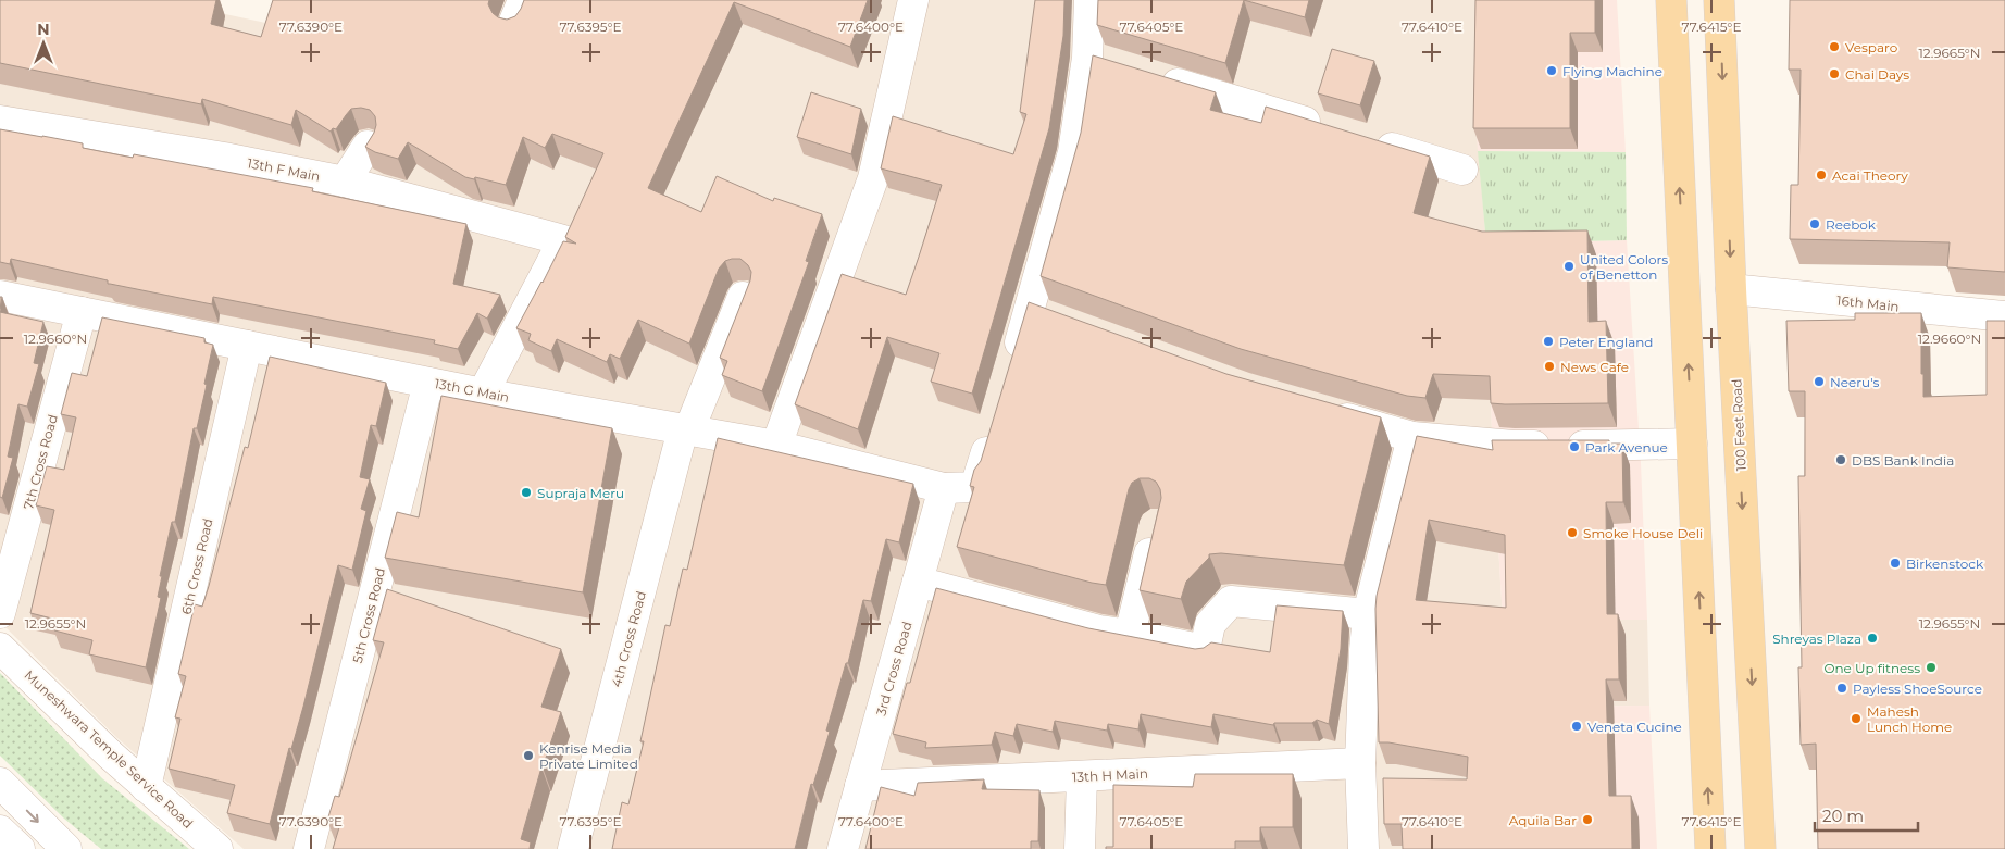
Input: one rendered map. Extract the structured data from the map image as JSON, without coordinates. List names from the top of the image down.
{
  "streets": {
    "main road": ["100 Feet Road"],
    "street": [
      "13th F Main",
      "16th Main",
      "13th G Main",
      "7th Cross Road",
      "6th Cross Road",
      "5th Cross Road",
      "4th Cross Road",
      "3rd Cross Road",
      "Muneshwara Temple Service Road",
      "13th H Main"
    ]
  },
  "crossings": [
    ["13th F Main", "13th G Main"],
    ["16th Main", "100 Feet Road"],
    ["13th G Main", "7th Cross Road"],
    ["13th G Main", "6th Cross Road"],
    ["13th G Main", "5th Cross Road"],
    ["13th G Main", "4th Cross Road"],
    ["13th G Main", "3rd Cross Road"],
    ["6th Cross Road", "Muneshwara Temple Service Road"],
    ["3rd Cross Road", "13th H Main"]
  ],
  "places": [
    "Vesparo",
    "Flying Machine",
    "Chai Days",
    "Acai Theory",
    "Reebok",
    "United Colors of Benetton",
    "Peter England",
    "News Cafe",
    "Neeru's",
    "Park Avenue",
    "DBS Bank India",
    "Supraja Meru",
    "Smoke House Deli",
    "Birkenstock",
    "Shreyas Plaza",
    "One Up fitness",
    "Payless ShoeSource",
    "Mahesh Lunch Home",
    "Veneta Cucine",
    "Kenrise Media Private Limited",
    "Aquila Bar"
  ],
  "scale_bar": "20 m",
  "north": "top",
  "coordinates": [
    "77.6390°E",
    "77.6395°E",
    "77.6400°E",
    "77.6405°E",
    "77.6410°E",
    "77.6415°E",
    "12.9665°N",
    "12.9660°N",
    "12.9655°N"
  ]
}
